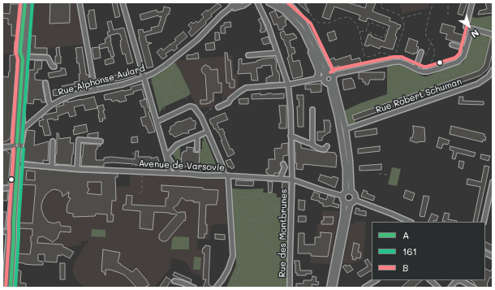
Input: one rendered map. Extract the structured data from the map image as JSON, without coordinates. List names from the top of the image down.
{
  "streets": {
    "street": [
      "Rue Alphonse Aulard",
      "Rue Robert Schuman",
      "Avenue de Varsovie",
      "Rue des Montbrunes"
    ]
  },
  "crossings": [
    ["Avenue de Varsovie", "Rue des Montbrunes"]
  ],
  "lines": ["transit line A", "transit line 161", "transit line B"],
  "legend": ["A", "161", "B"],
  "north": "bottom right"
}
